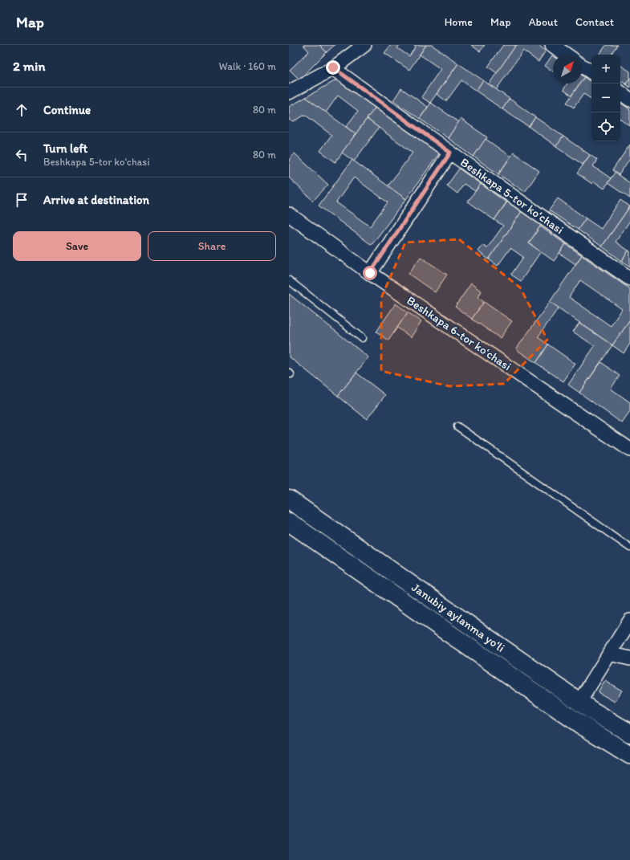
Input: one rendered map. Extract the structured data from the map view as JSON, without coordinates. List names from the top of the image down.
{
  "streets": {
    "highway": ["Janubiy aylanma yoʻli"],
    "street": ["Beshkapa 5-tor koʻchasi", "Beshkapa 6-tor koʻchasi"]
  },
  "north": "top right",
  "page": {
    "header": "Map",
    "nav": [
      "Home",
      "Map",
      "About",
      "Contact"
    ],
    "heading": ["2 min", "Walk · 160 m"],
    "map_buttons": ["+", "−"],
    "list": [
      ["Continue", "80 m"],
      ["Turn left", "Beshkapa 5-tor koʻchasi", "80 m"],
      "Arrive at destination"
    ],
    "buttons": ["Save", "Share"]
  }
}
